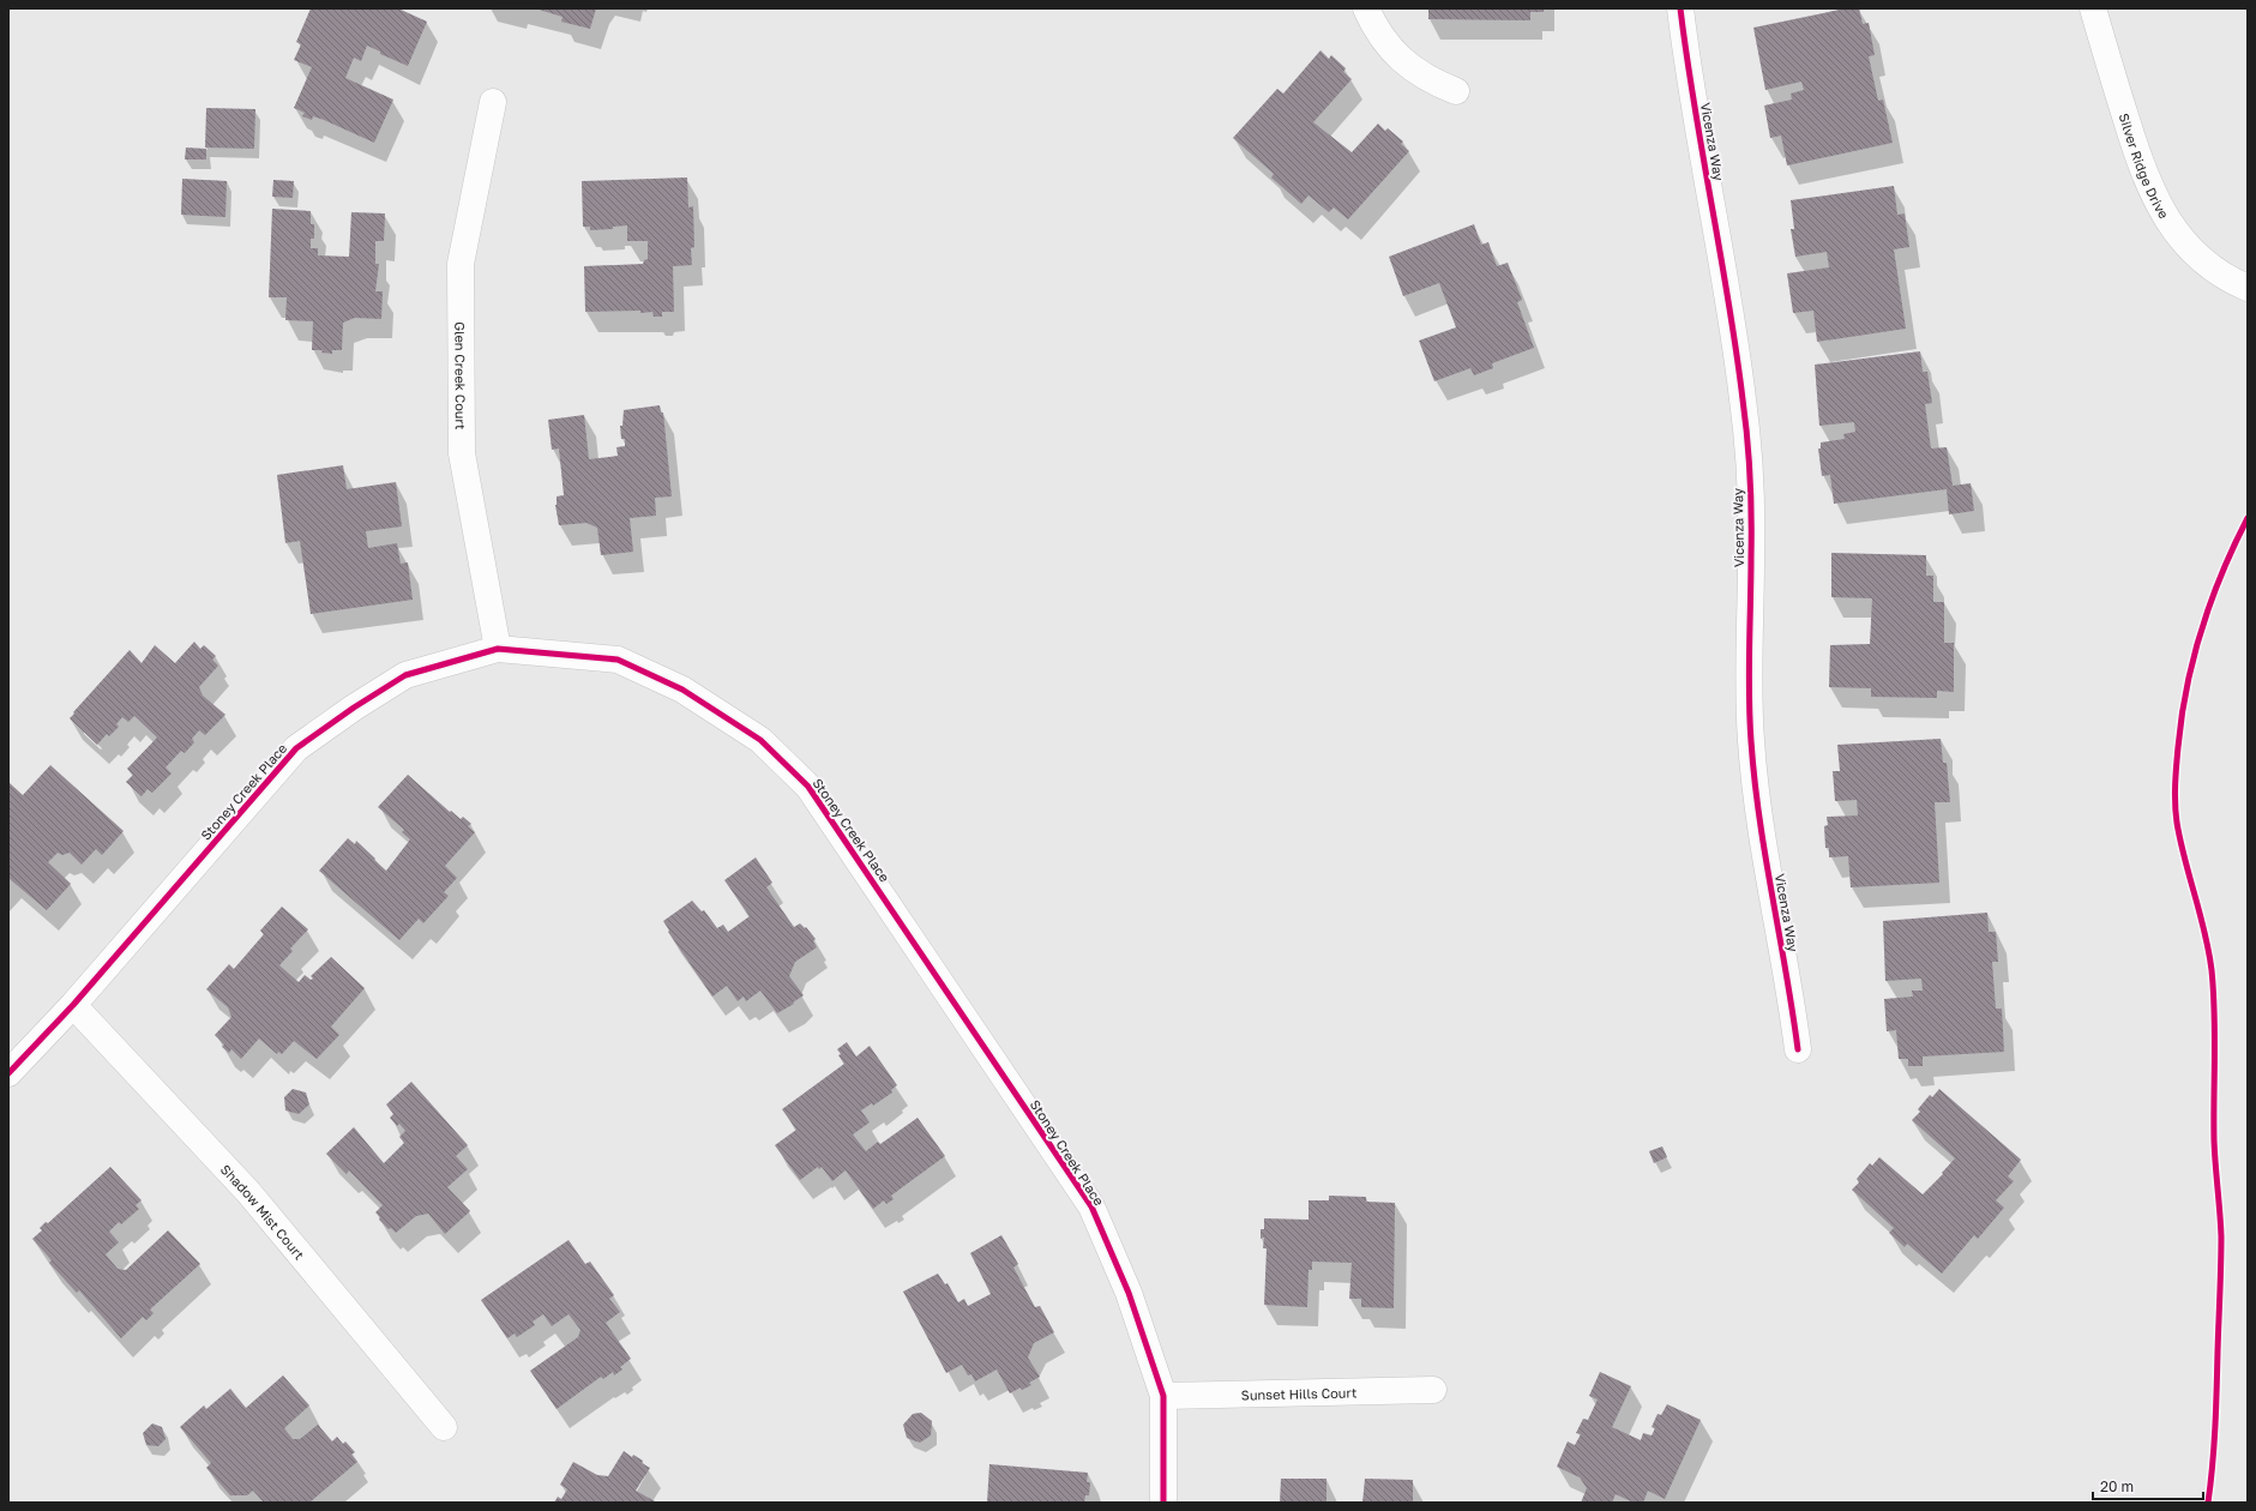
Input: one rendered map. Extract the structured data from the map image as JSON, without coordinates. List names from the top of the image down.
{
  "streets": {
    "street": [
      "Vicenza Way",
      "Silver Ridge Drive",
      "Glen Creek Court",
      "Stoney Creek Place",
      "Shadow Mist Court",
      "Sunset Hills Court"
    ]
  },
  "crossings": [
    ["Glen Creek Court", "Stoney Creek Place"],
    ["Stoney Creek Place", "Shadow Mist Court"],
    ["Stoney Creek Place", "Sunset Hills Court"]
  ],
  "scale_bar": "20 m"
}
